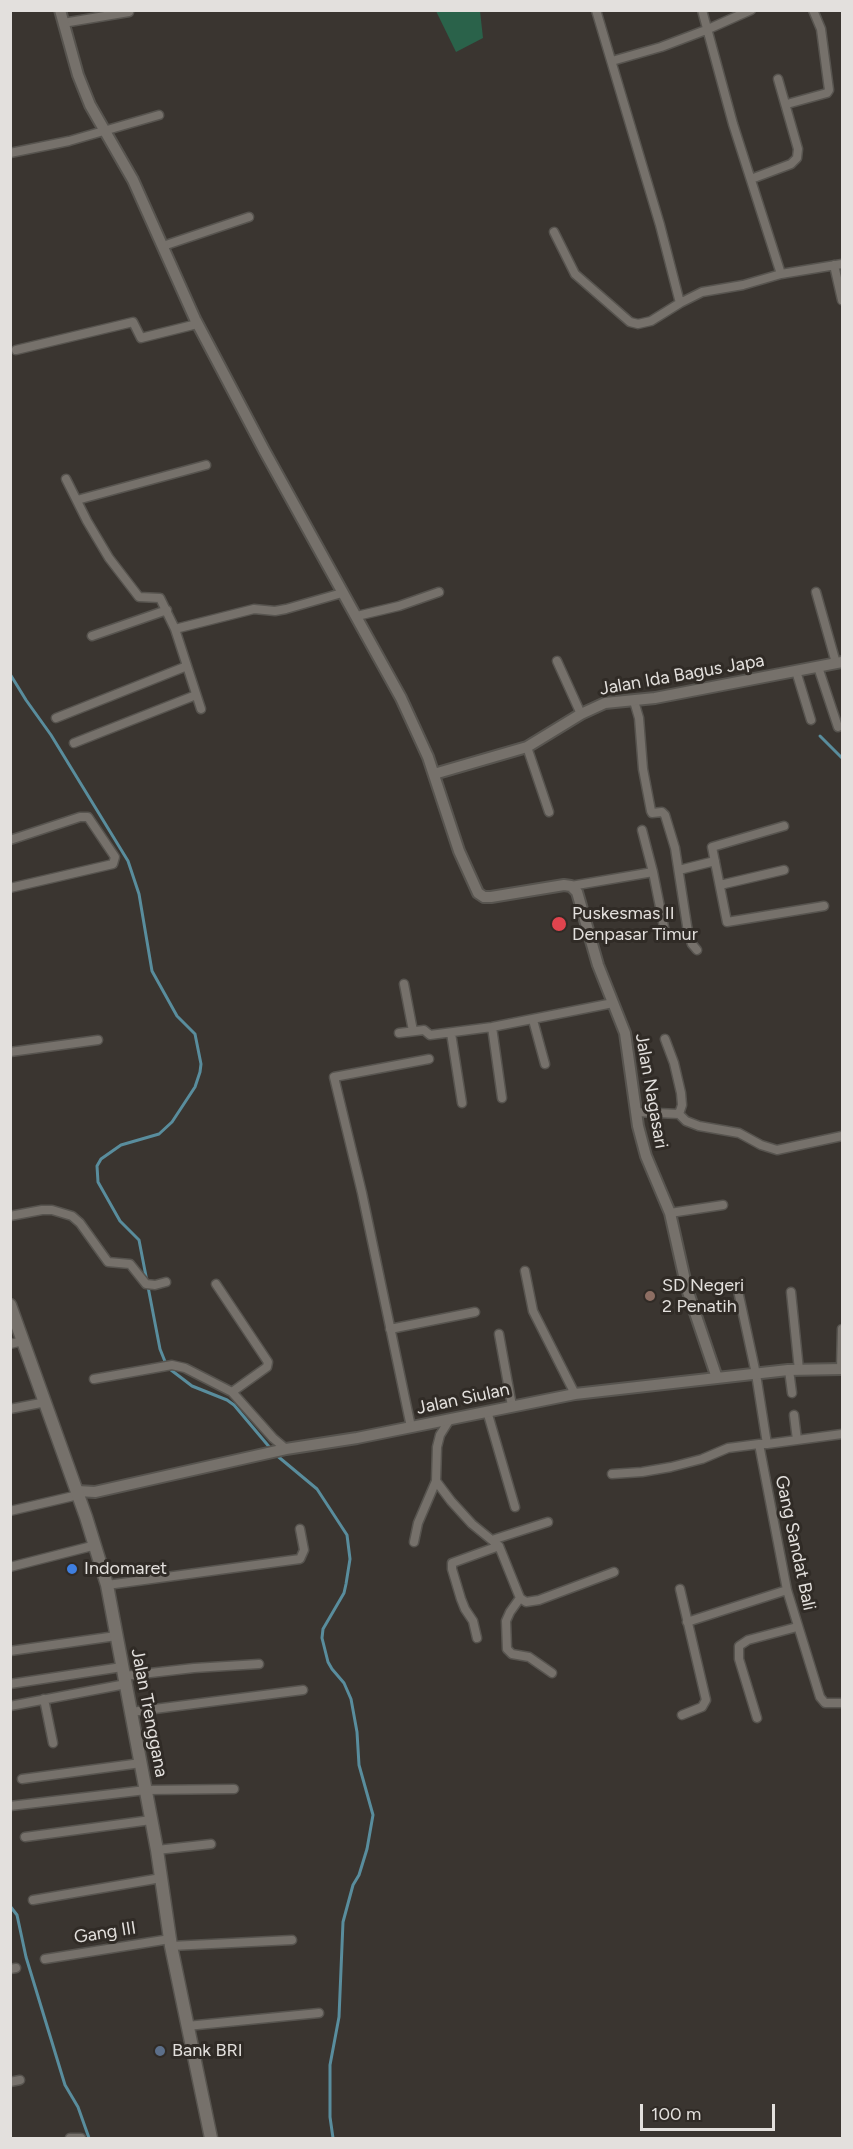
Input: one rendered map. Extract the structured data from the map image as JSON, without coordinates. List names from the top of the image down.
{
  "streets": {
    "main road": ["Jalan Trenggana"],
    "street": [
      "Jalan Ida Bagus Japa",
      "Jalan Nagasari",
      "Jalan Siulan",
      "Gang Sandat Bali",
      "Gang III"
    ]
  },
  "crossings": [
    ["Jalan Nagasari", "Jalan Siulan"],
    ["Jalan Siulan", "Gang Sandat Bali"],
    ["Jalan Siulan", "Jalan Trenggana"],
    ["Jalan Trenggana", "Gang III"]
  ],
  "places": [
    "Puskesmas II Denpasar Timur",
    "SD Negeri 2 Penatih",
    "Indomaret",
    "Bank BRI"
  ],
  "scale_bar": "100 m"
}
